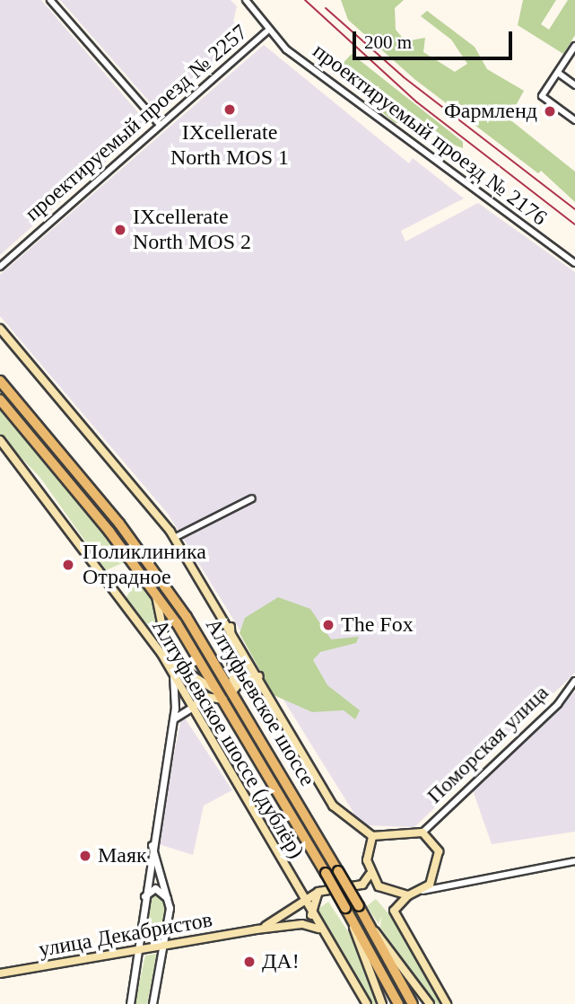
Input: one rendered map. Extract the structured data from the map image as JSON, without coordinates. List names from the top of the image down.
{
  "streets": {
    "main road": ["Алтуфьевское шоссе", "Алтуфьевское шоссе (дублёр)", "улица Декабристов"],
    "street": ["проектируемый проезд № 2257", "проектируемый проезд № 2176", "Поморская улица"]
  },
  "crossings": [
    ["проектируемый проезд № 2257", "проектируемый проезд № 2176"],
    ["Алтуфьевское шоссе (дублёр)", "улица Декабристов"],
    ["Поморская улица", "улица Декабристов"]
  ],
  "places": [
    "IXcellerate North MOS 1",
    "Фармленд",
    "IXcellerate North MOS 2",
    "Поликлиника Отрадное",
    "The Fox",
    "Маяк",
    "ДА!"
  ],
  "scale_bar": "200 m"
}
